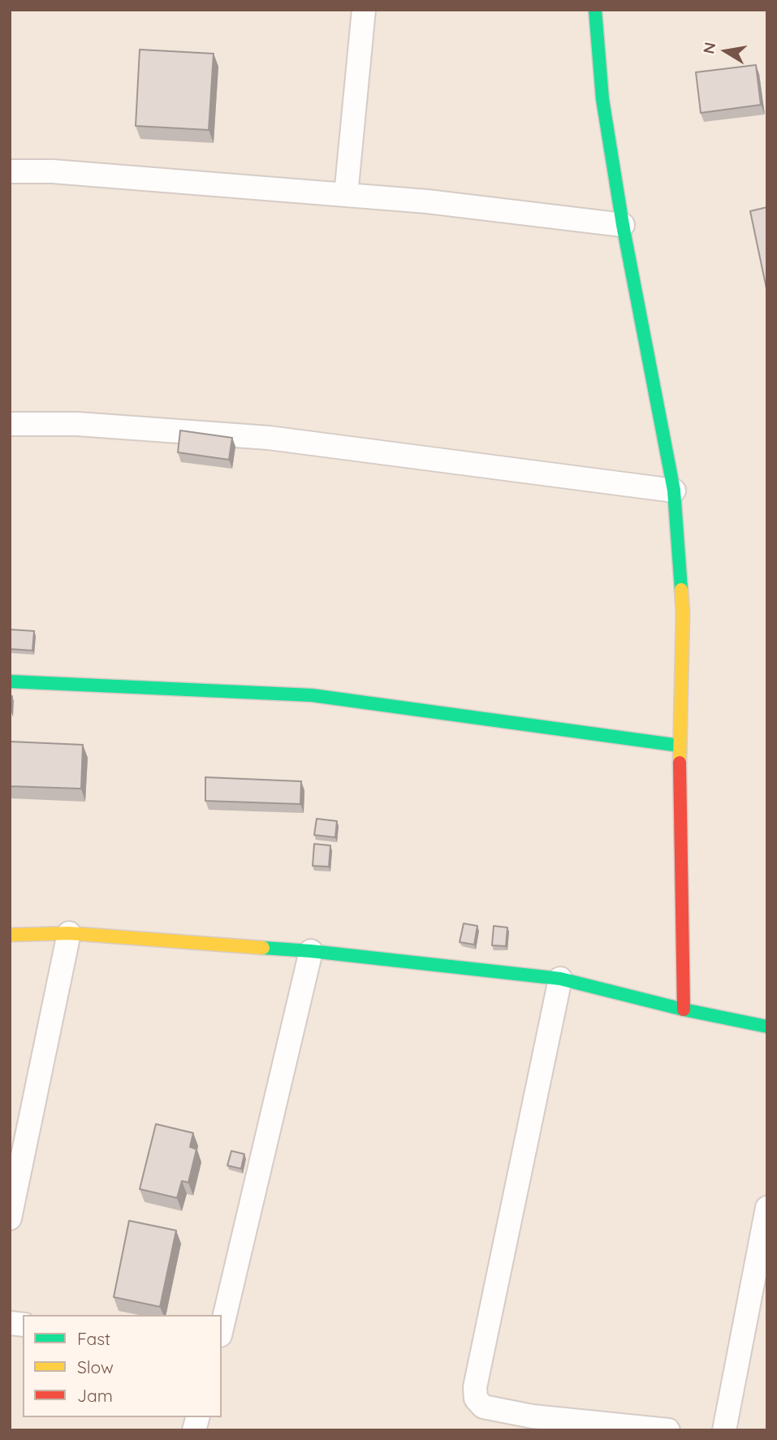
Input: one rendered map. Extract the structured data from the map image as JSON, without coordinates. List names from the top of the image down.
{
  "legend": ["Fast", "Slow", "Jam"],
  "north": "left"
}
